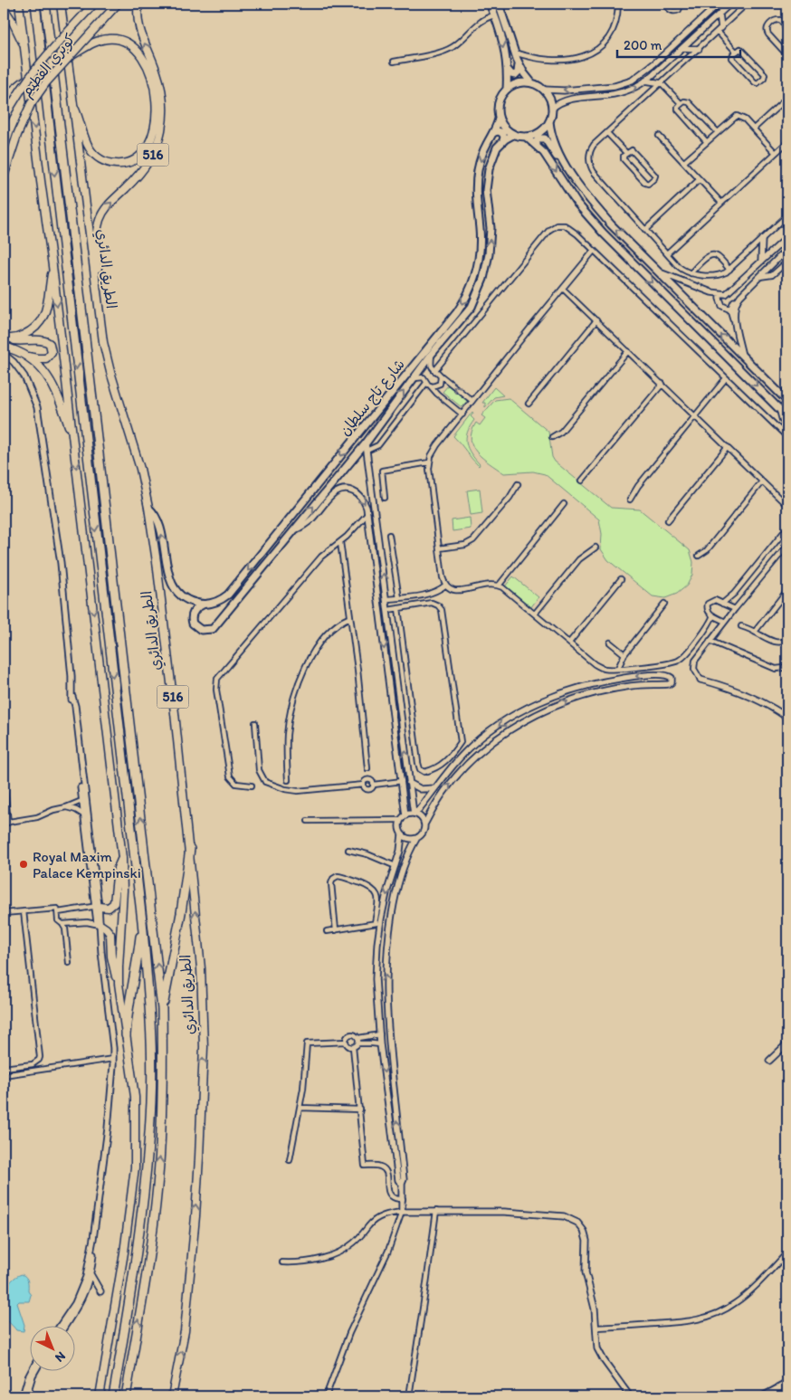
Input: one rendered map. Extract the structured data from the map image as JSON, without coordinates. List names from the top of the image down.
{
  "streets": {
    "highway": ["516", "الطريق الدائري"],
    "main road": ["كوبري الفطيم", "شارع تاج سلطان"]
  },
  "crossings": [
    ["كوبري الفطيم", "516"],
    ["516", "الطريق الدائري"]
  ],
  "places": ["Royal Maxim Palace Kempinski"],
  "scale_bar": "200 m",
  "north": "bottom right"
}
